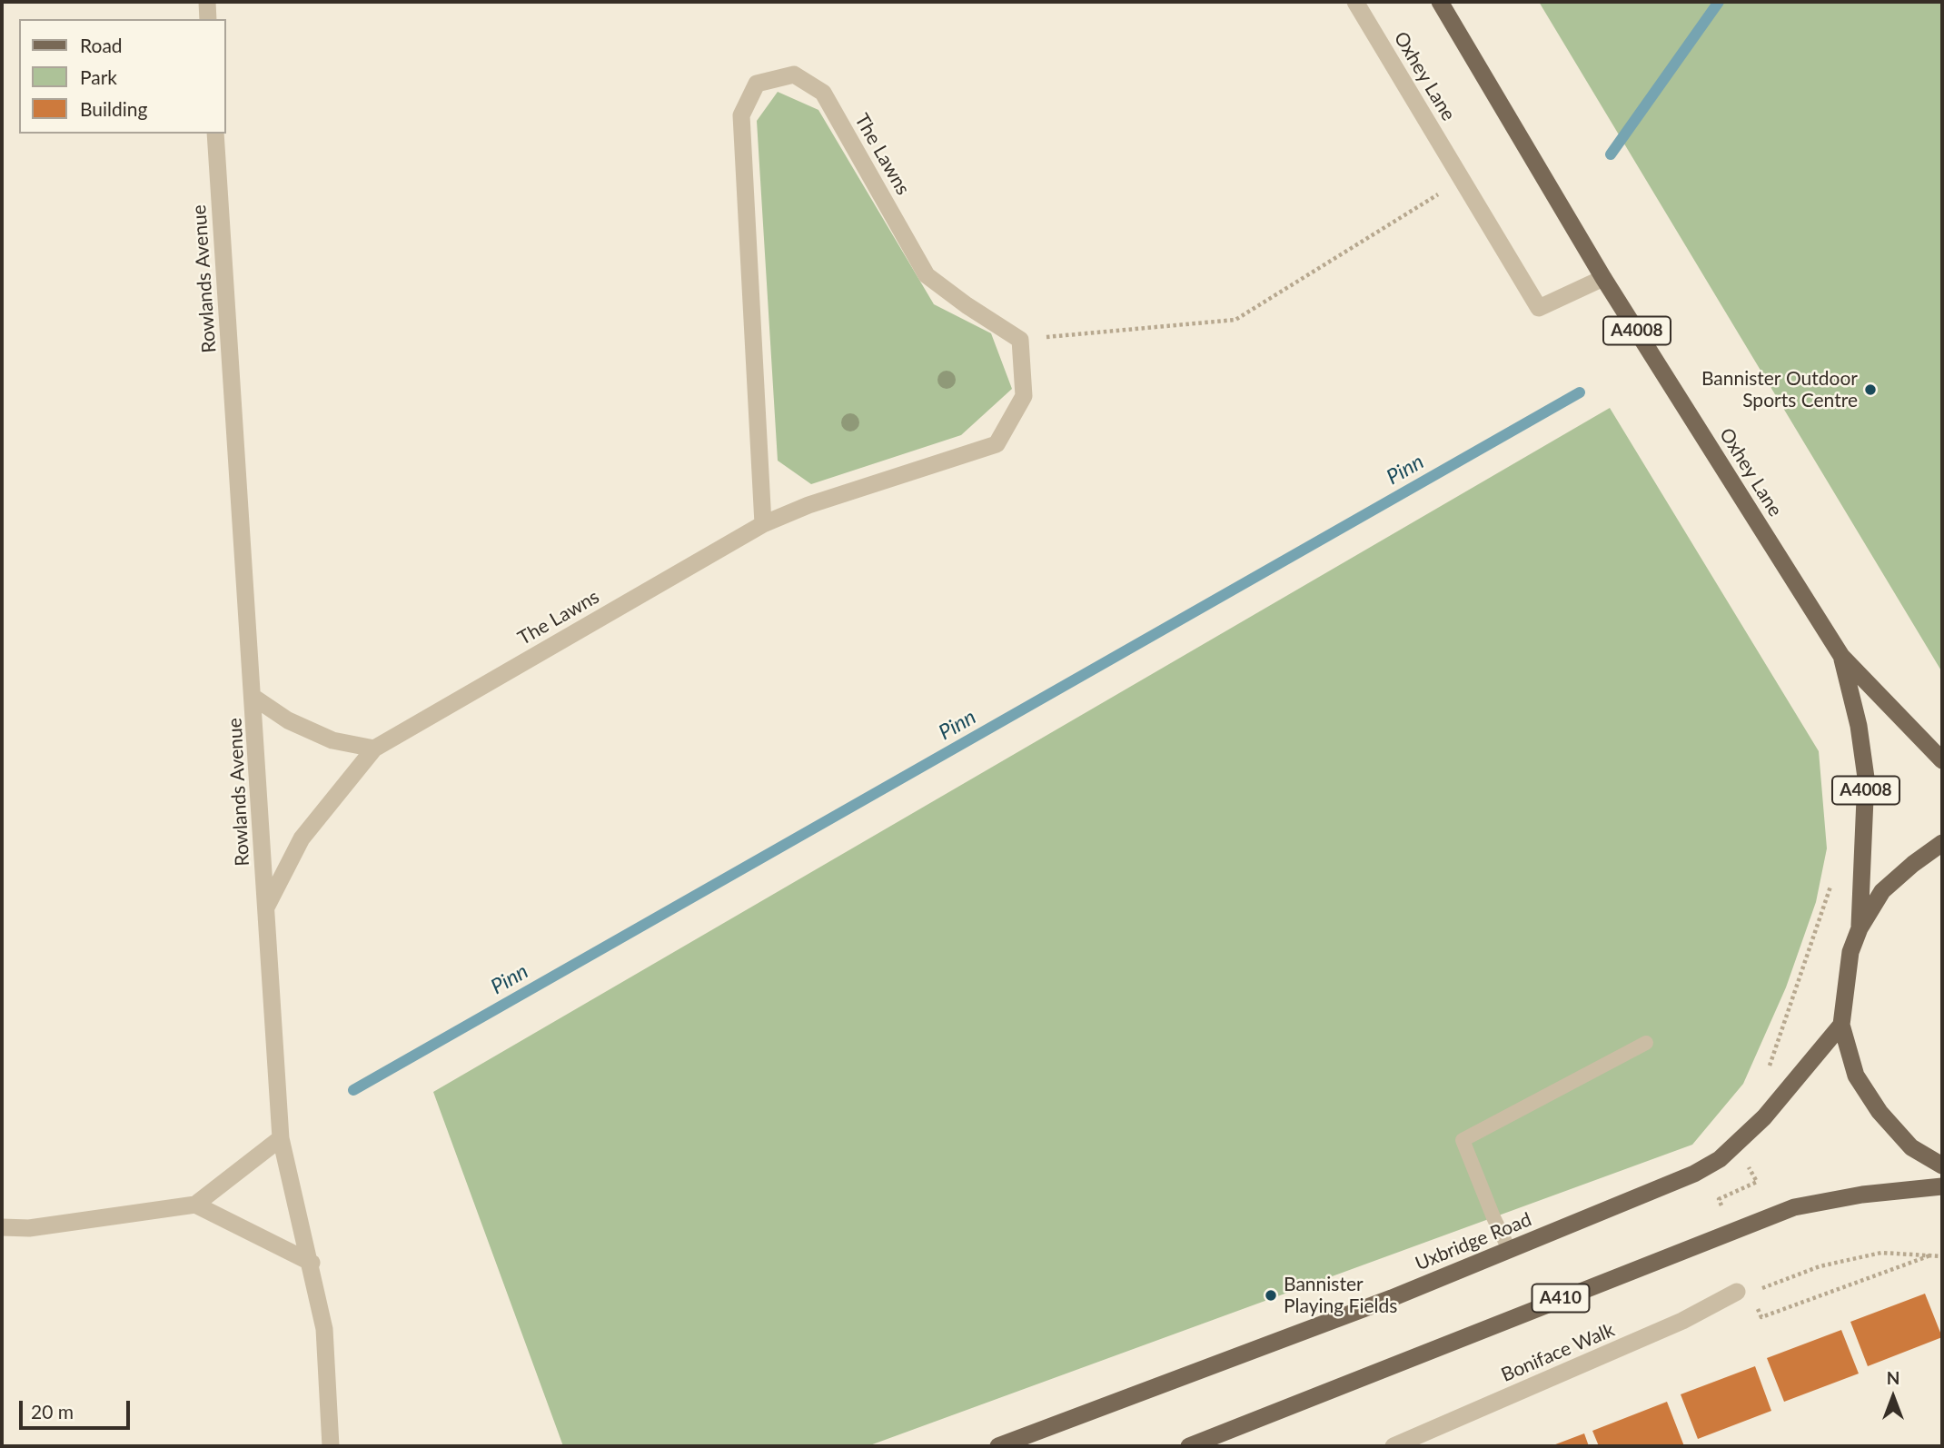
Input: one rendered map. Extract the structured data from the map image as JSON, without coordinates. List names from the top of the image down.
{
  "streets": {
    "main road": [
      "Oxhey Lane",
      "A4008",
      "Uxbridge Road",
      "A410"
    ],
    "street": ["The Lawns", "Rowlands Avenue", "Boniface Walk"]
  },
  "water": ["Pinn"],
  "places": ["Bannister Outdoor Sports Centre", "Bannister Playing Fields"],
  "legend": ["Road", "Park", "Building"],
  "scale_bar": "20 m",
  "north": "top"
}
